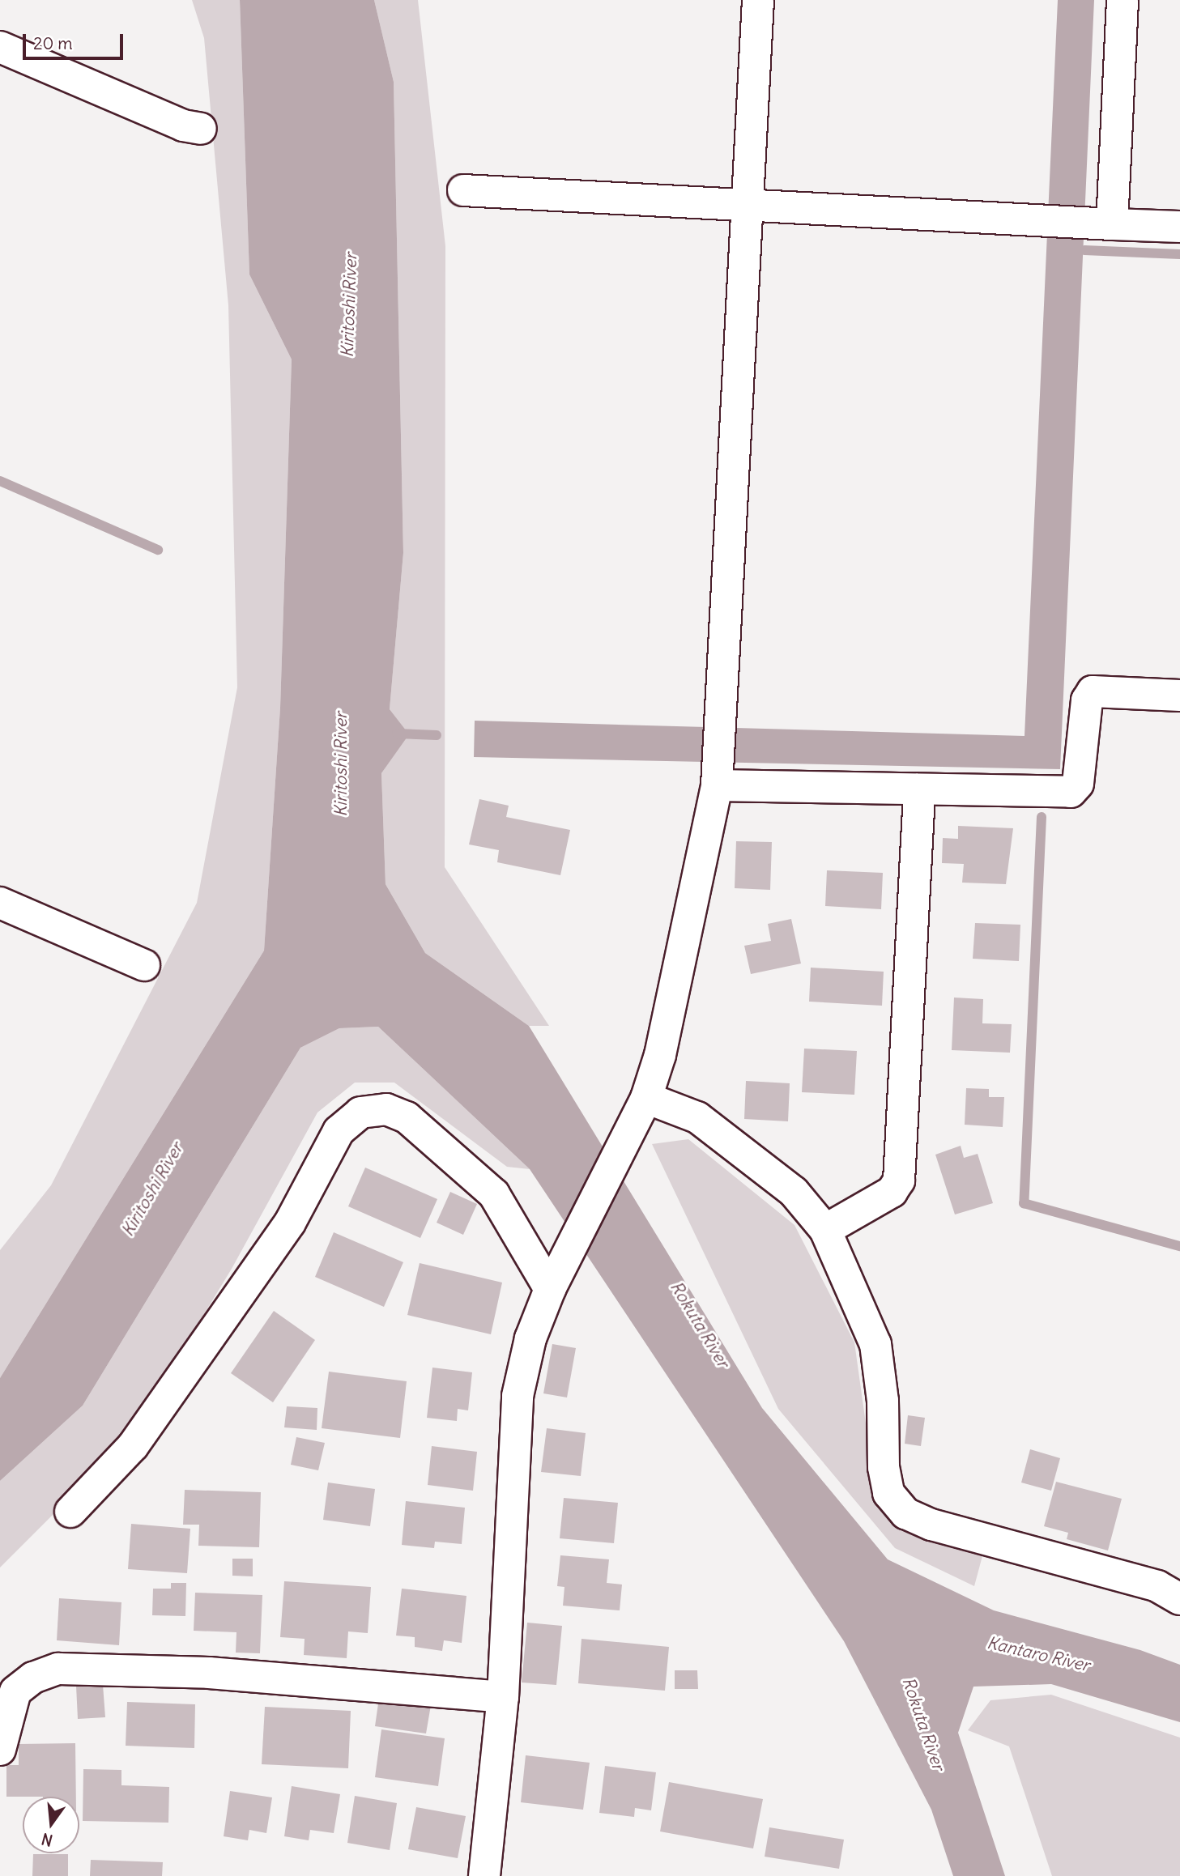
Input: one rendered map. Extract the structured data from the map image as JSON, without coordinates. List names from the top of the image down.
{
  "water": ["Kiritoshi River", "Rokuta River", "Kantaro River"],
  "scale_bar": "20 m",
  "north": "bottom"
}
